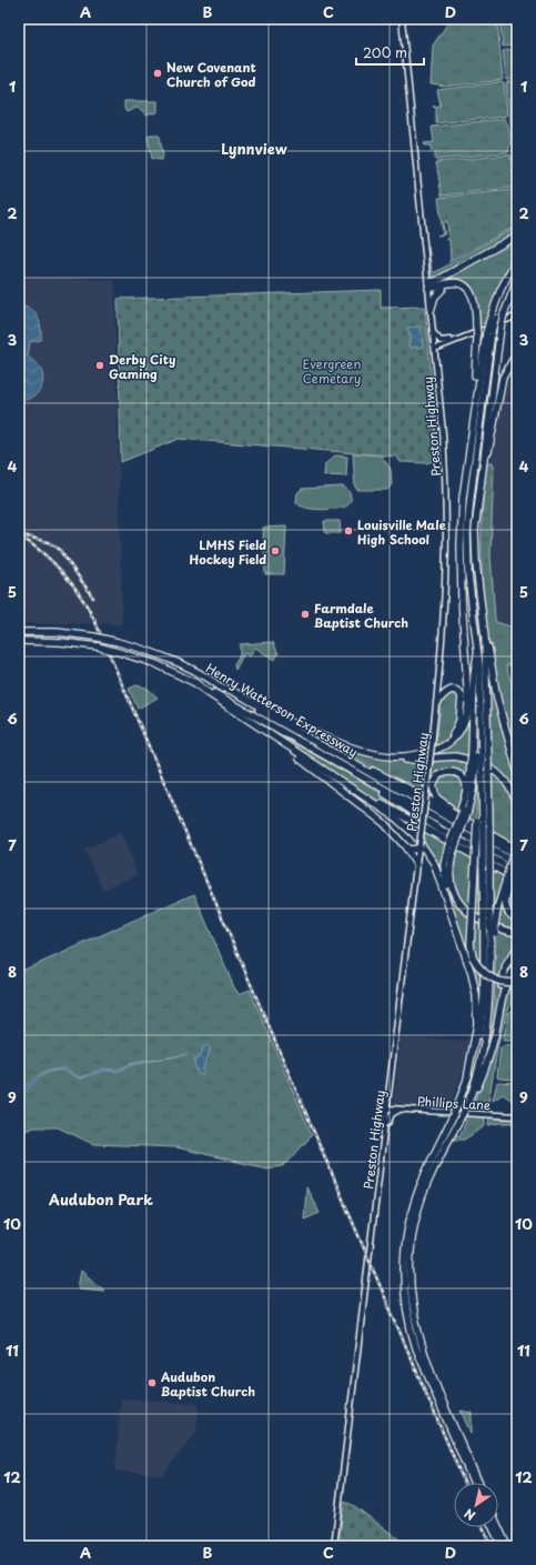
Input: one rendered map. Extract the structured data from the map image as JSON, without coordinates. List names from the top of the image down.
{
  "streets": {
    "highway": ["Henry Watterson Expressway"],
    "main road": ["Preston Highway", "Phillips Lane"]
  },
  "crossings": [
    ["Preston Highway", "Phillips Lane"]
  ],
  "districts": ["Lynnview", "Audubon Park"],
  "parks": ["Evergreen Cemetary"],
  "places": [
    "New Covenant Church of God",
    "Derby City Gaming",
    "Louisville Male High School",
    "LMHS Field Hockey Field",
    "Farmdale Baptist Church",
    "Audubon Baptist Church"
  ],
  "scale_bar": "200 m",
  "north": "bottom left",
  "grid": {
    "columns": [
      "A",
      "B",
      "C",
      "D"
    ],
    "rows": [
      "1",
      "2",
      "3",
      "4",
      "5",
      "6",
      "7",
      "8",
      "9",
      "10",
      "11",
      "12"
    ]
  }
}
